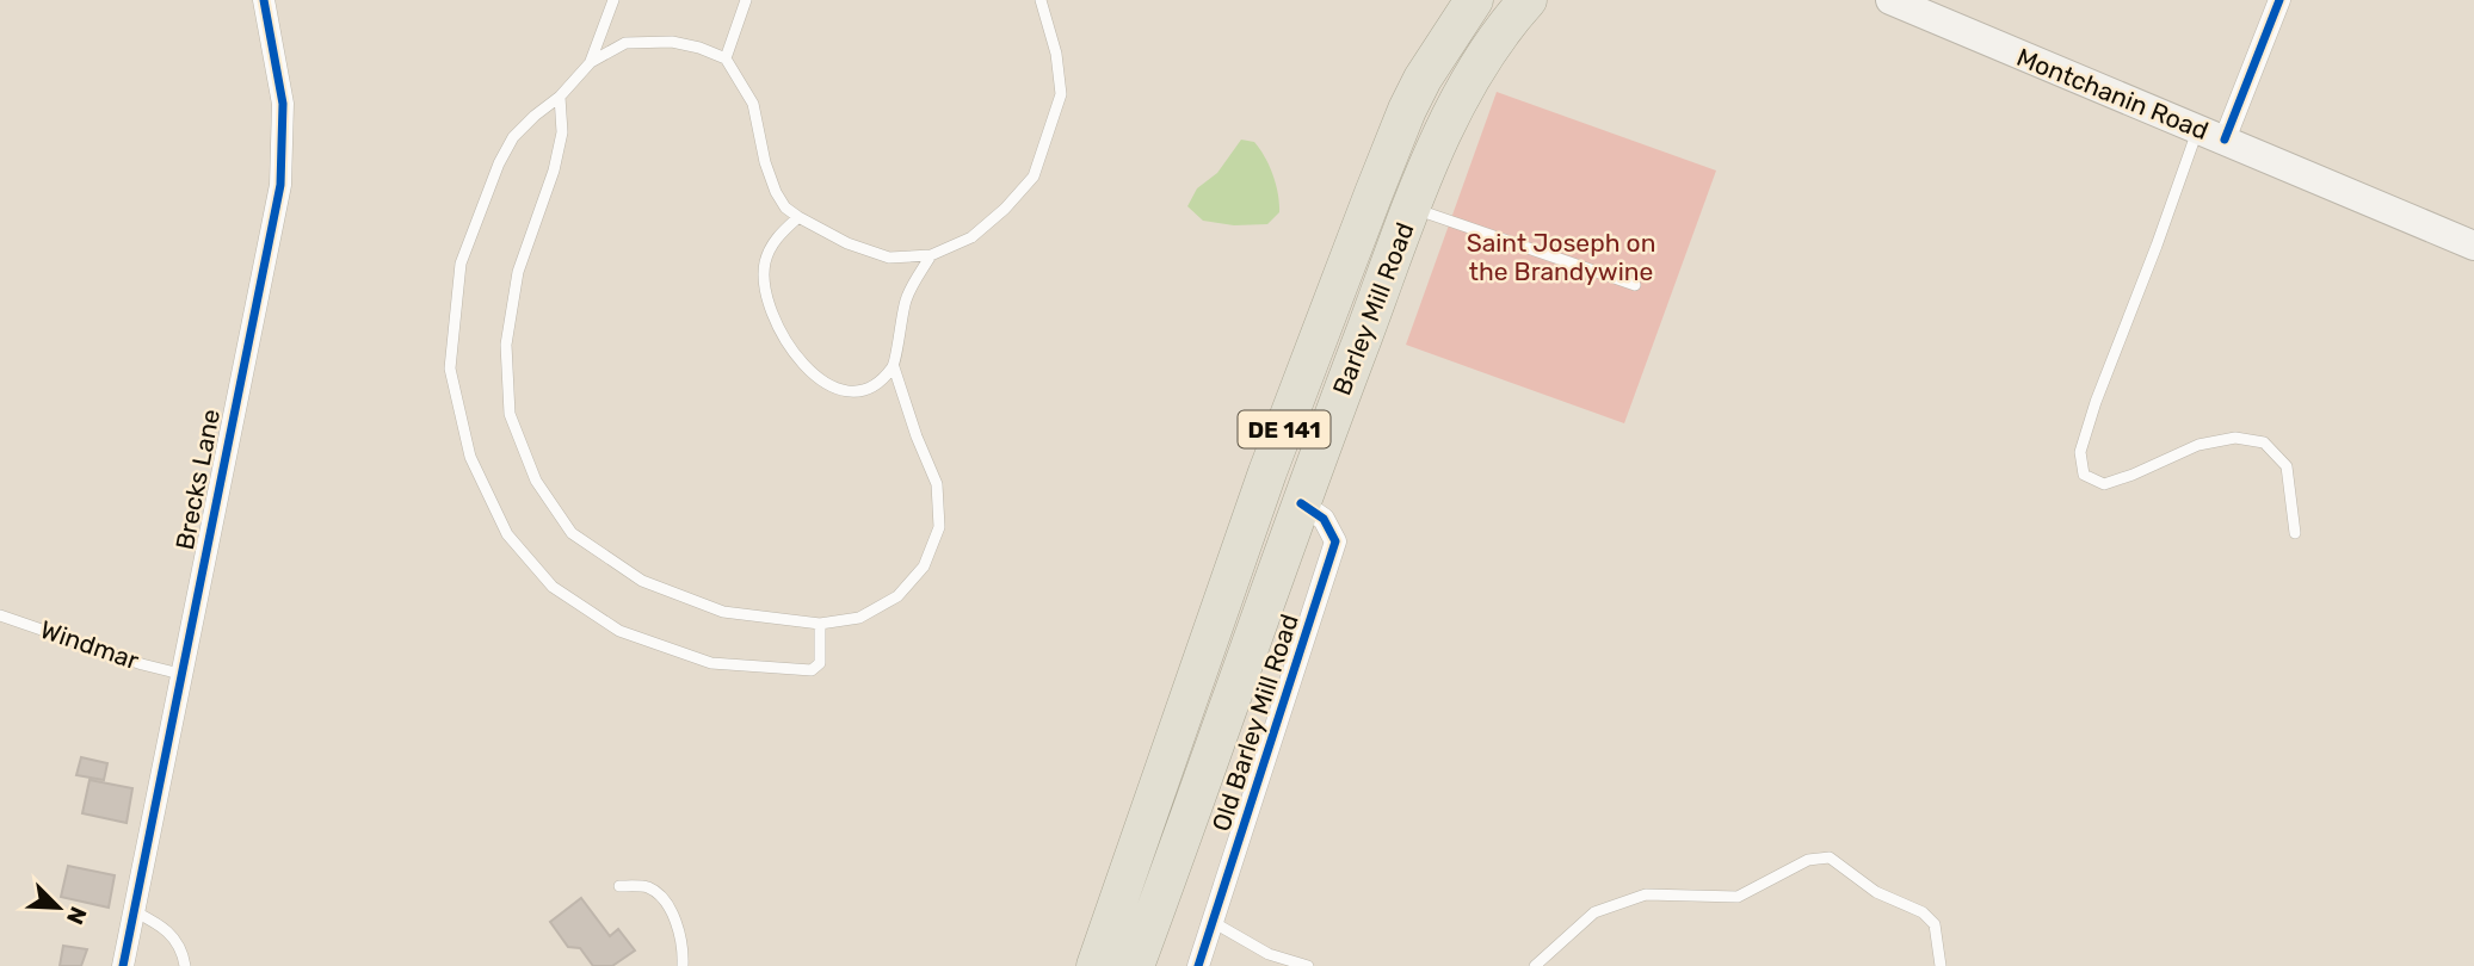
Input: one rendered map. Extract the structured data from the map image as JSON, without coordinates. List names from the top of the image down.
{
  "streets": {
    "highway": ["Barley Mill Road", "DE 141"],
    "main road": ["Montchanin Road"],
    "street": ["Brecks Lane", "Old Barley Mill Road"],
    "lane": ["Windmar"]
  },
  "crossings": [
    ["Barley Mill Road", "Old Barley Mill Road"],
    ["Brecks Lane", "Windmar"]
  ],
  "parks": ["Saint Joseph on the Brandywine"],
  "north": "bottom right"
}
